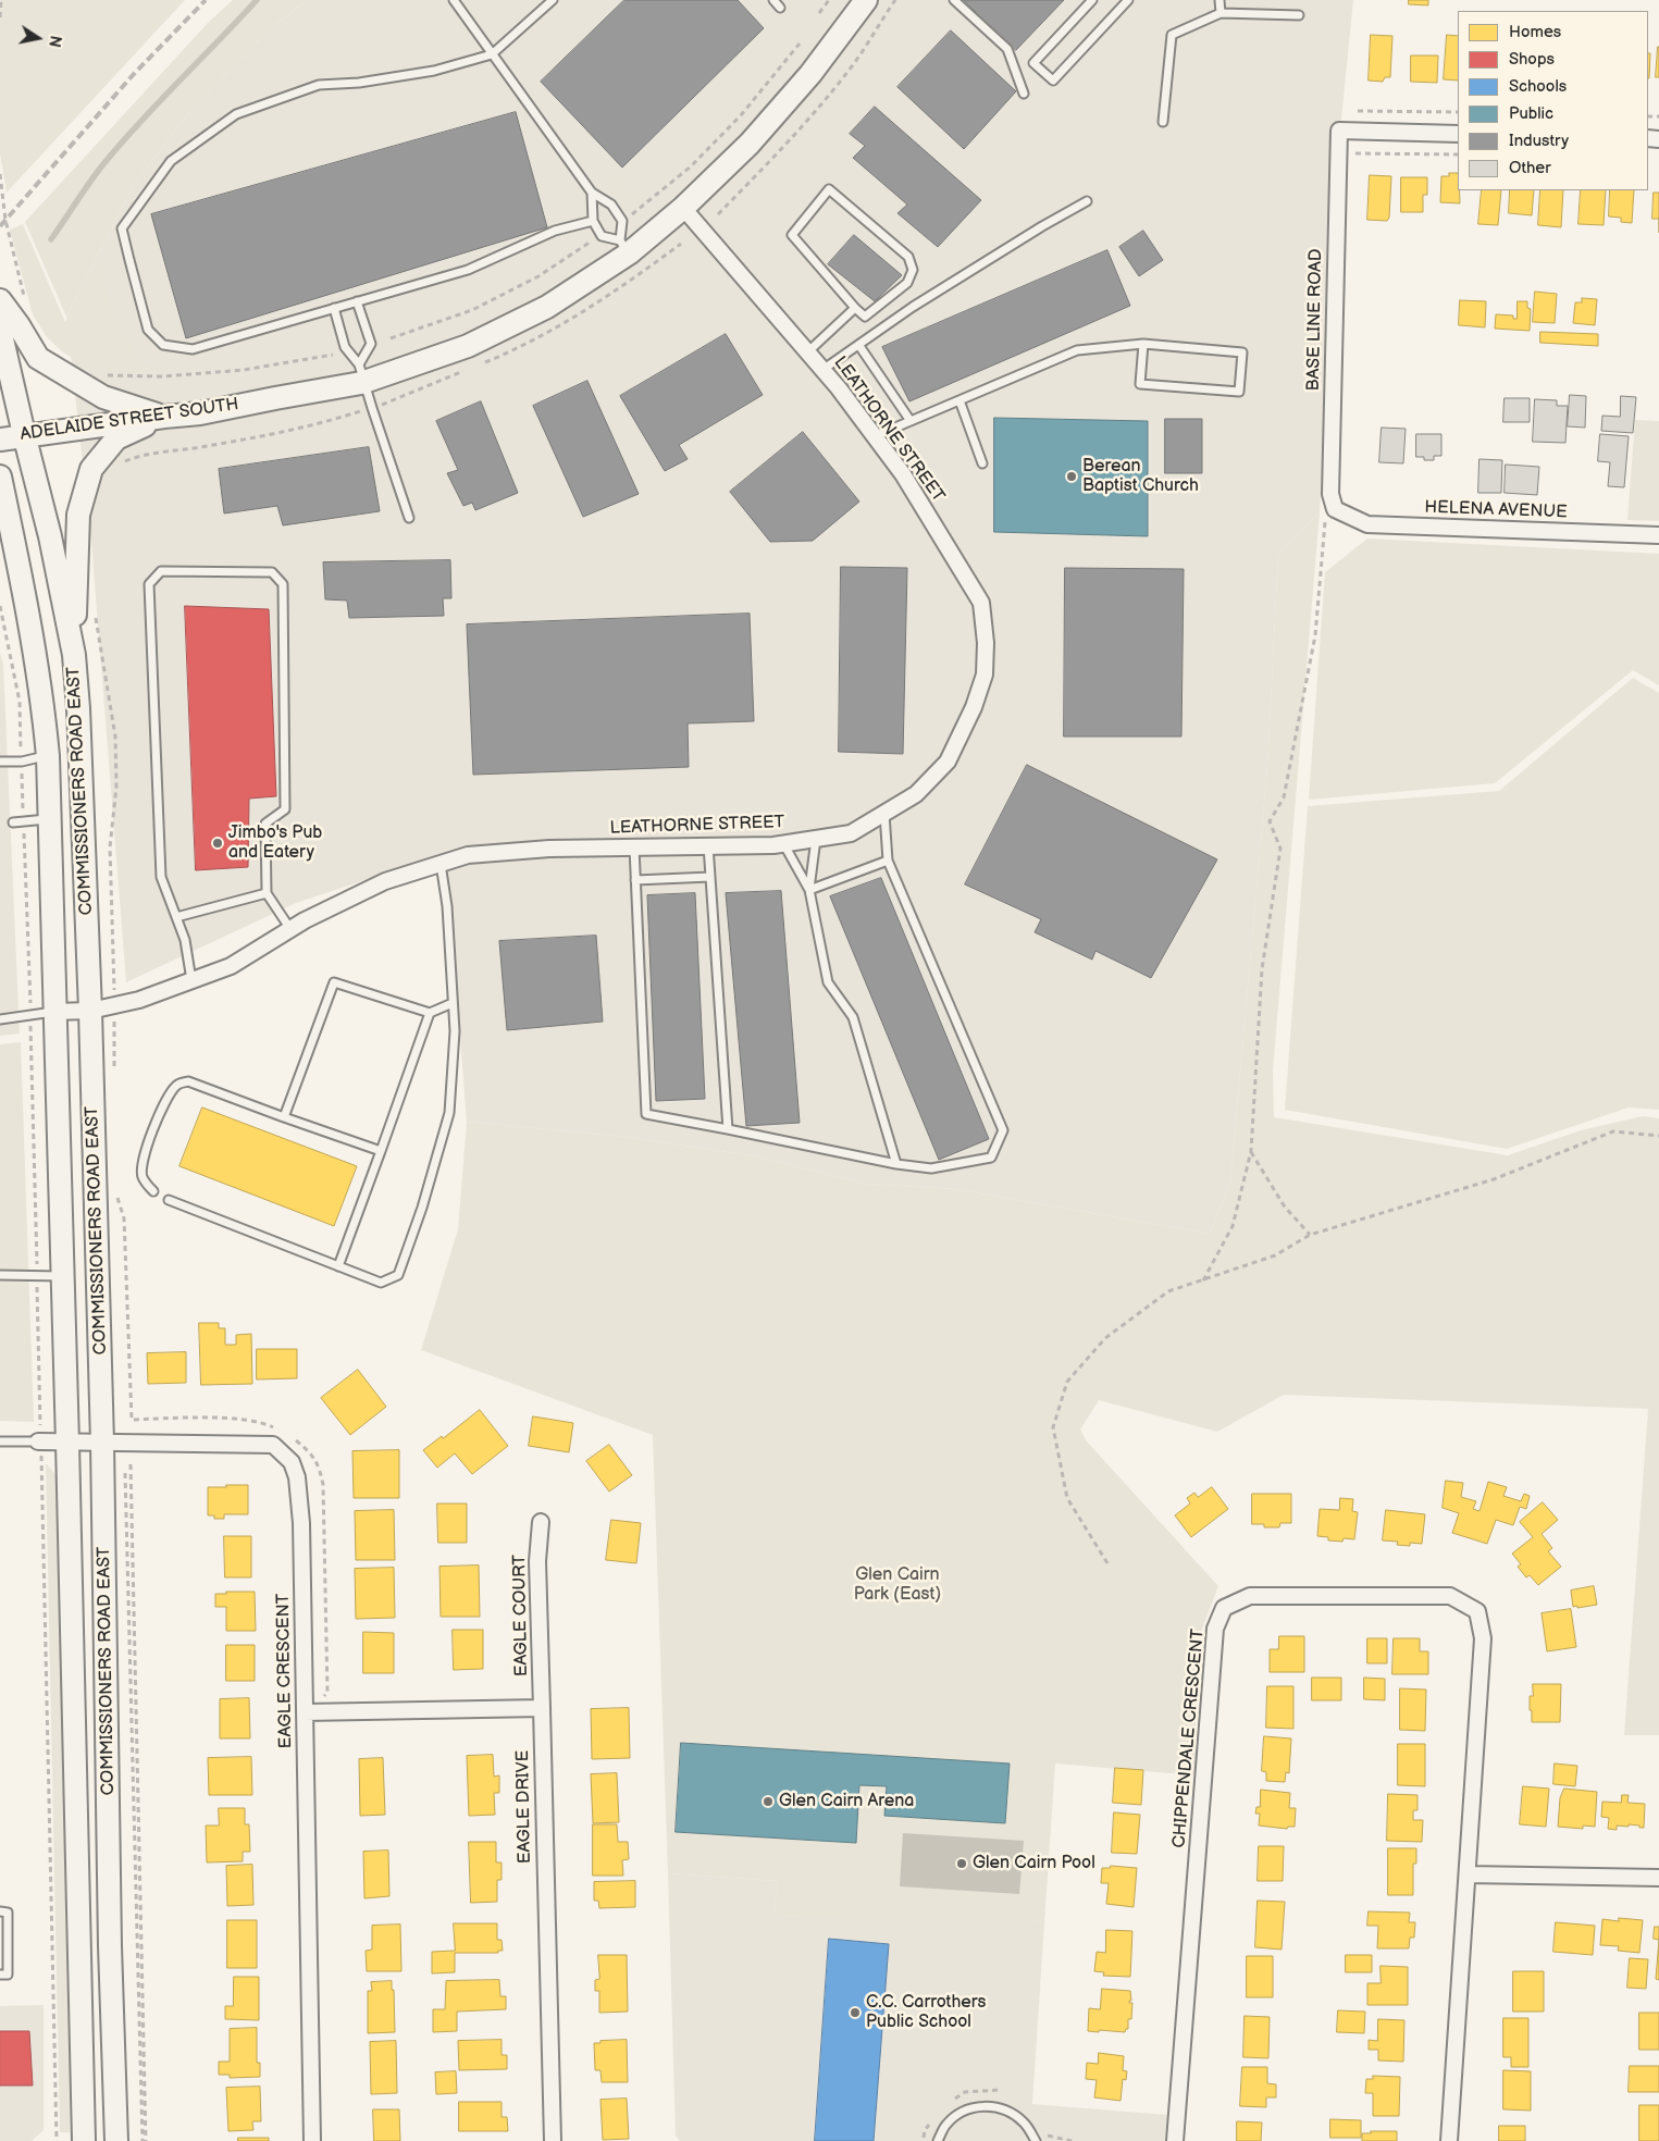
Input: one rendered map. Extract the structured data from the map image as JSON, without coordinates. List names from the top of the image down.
{
  "streets": {
    "main road": ["ADELAIDE STREET SOUTH", "COMMISSIONERS ROAD EAST"],
    "street": [
      "BASE LINE ROAD",
      "LEATHORNE STREET",
      "HELENA AVENUE",
      "EAGLE COURT",
      "EAGLE CRESCENT",
      "CHIPPENDALE CRESCENT",
      "EAGLE DRIVE"
    ]
  },
  "crossings": [
    ["BASE LINE ROAD", "HELENA AVENUE"],
    ["ADELAIDE STREET SOUTH", "LEATHORNE STREET"],
    ["ADELAIDE STREET SOUTH", "COMMISSIONERS ROAD EAST"],
    ["LEATHORNE STREET", "COMMISSIONERS ROAD EAST"],
    ["COMMISSIONERS ROAD EAST", "EAGLE CRESCENT"],
    ["EAGLE COURT", "EAGLE DRIVE"]
  ],
  "parks": ["Glen Cairn Park (East)"],
  "places": [
    "Berean Baptist Church",
    "Jimbo's Pub and Eatery",
    "Glen Cairn Arena",
    "Glen Cairn Pool",
    "C.C. Carrothers Public School"
  ],
  "legend": [
    "Homes",
    "Shops",
    "Schools",
    "Public",
    "Industry",
    "Other"
  ],
  "north": "right"
}
